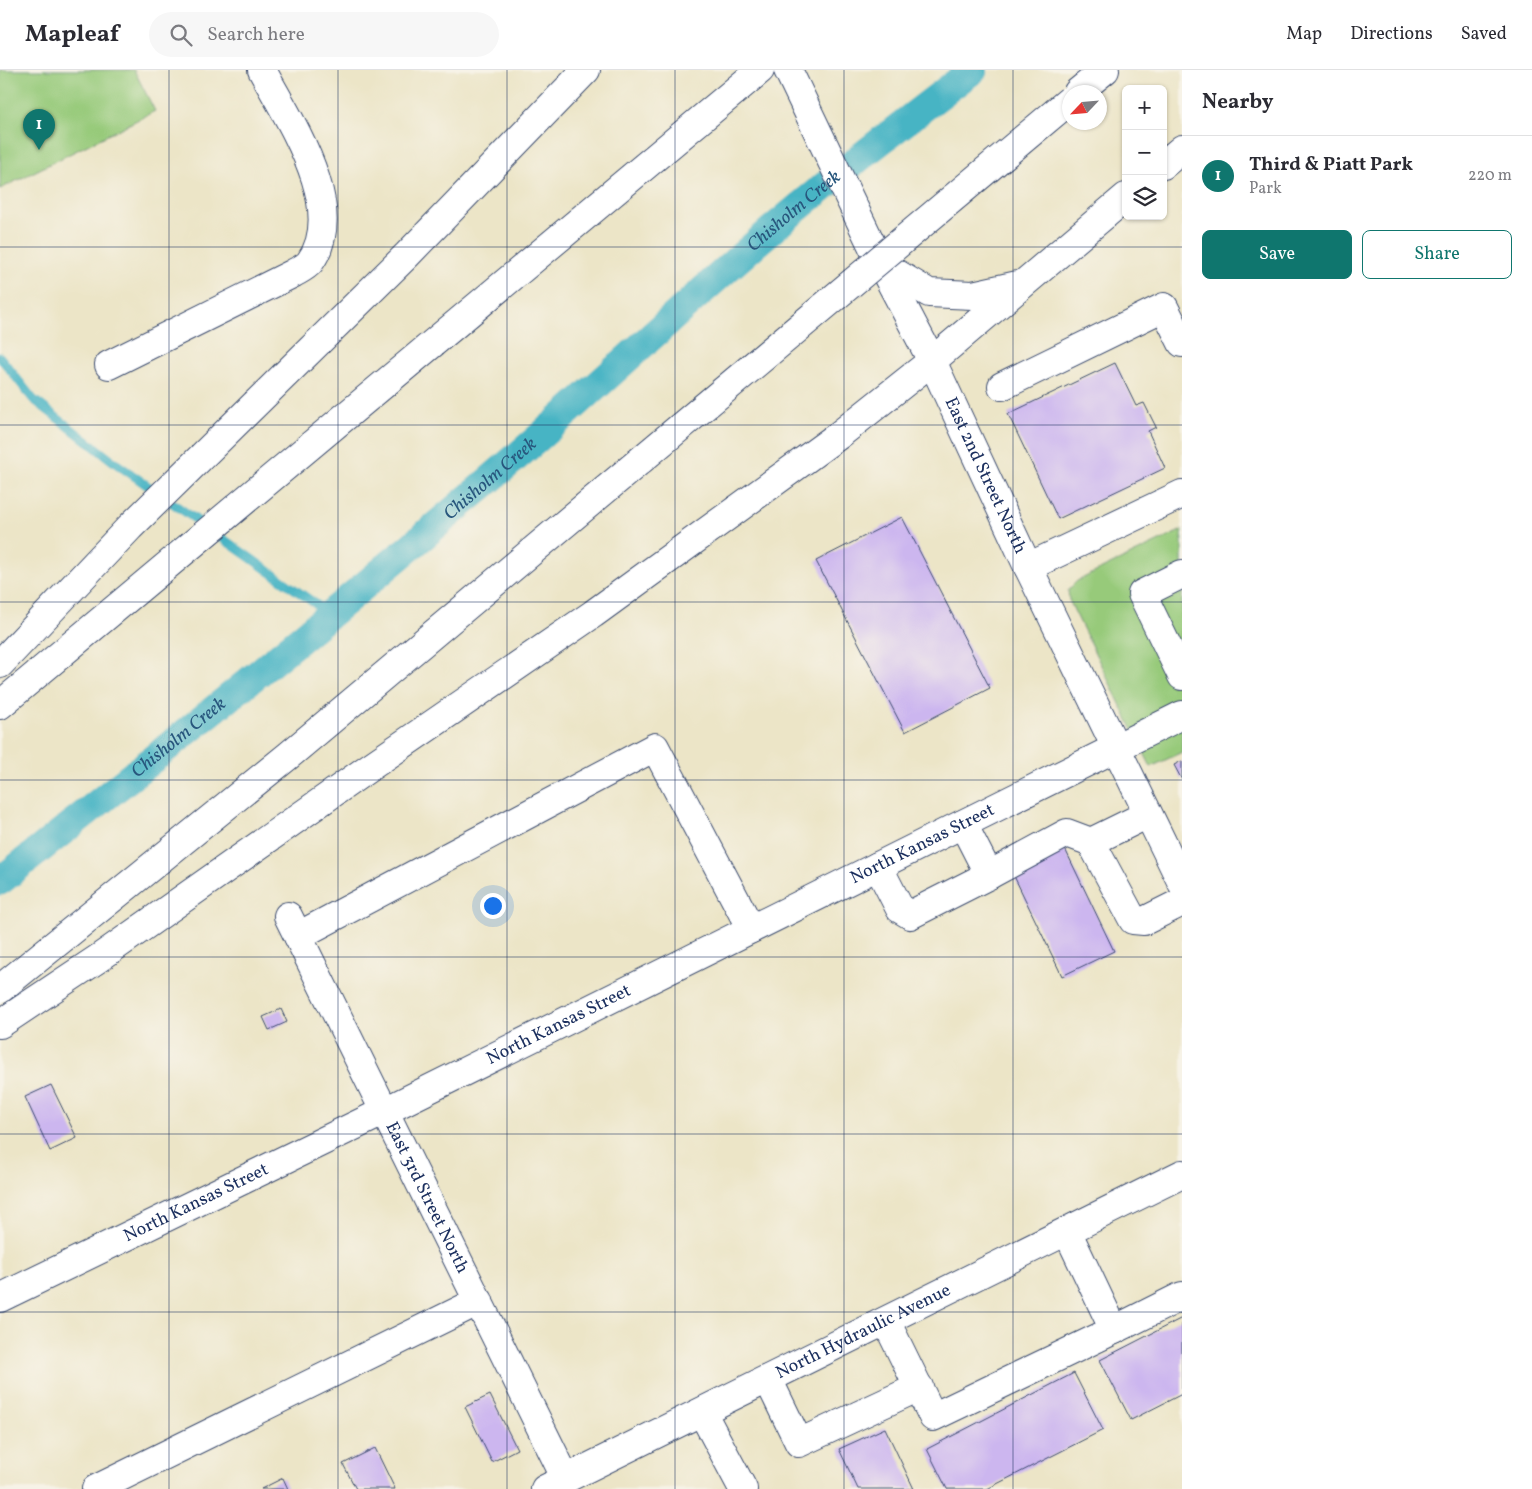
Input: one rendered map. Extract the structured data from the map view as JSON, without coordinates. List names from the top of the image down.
{
  "streets": {
    "main road": [
      "East 2nd Street North",
      "North Kansas Street",
      "East 3rd Street North",
      "North Hydraulic Avenue"
    ]
  },
  "crossings": [
    ["East 2nd Street North", "North Kansas Street"],
    ["North Kansas Street", "East 3rd Street North"],
    ["East 3rd Street North", "North Hydraulic Avenue"]
  ],
  "water": ["Chisholm Creek"],
  "north": "bottom left",
  "page": {
    "header": "Mapleaf",
    "search": "Search here",
    "nav": ["Map", "Directions", "Saved"],
    "heading": "Nearby",
    "map_buttons": ["+", "−"],
    "pins": "1",
    "list": [
      {
        "mark": "1",
        "name": "Third & Piatt Park",
        "note": "Park",
        "value": "220 m"
      }
    ],
    "buttons": ["Save", "Share"]
  }
}
